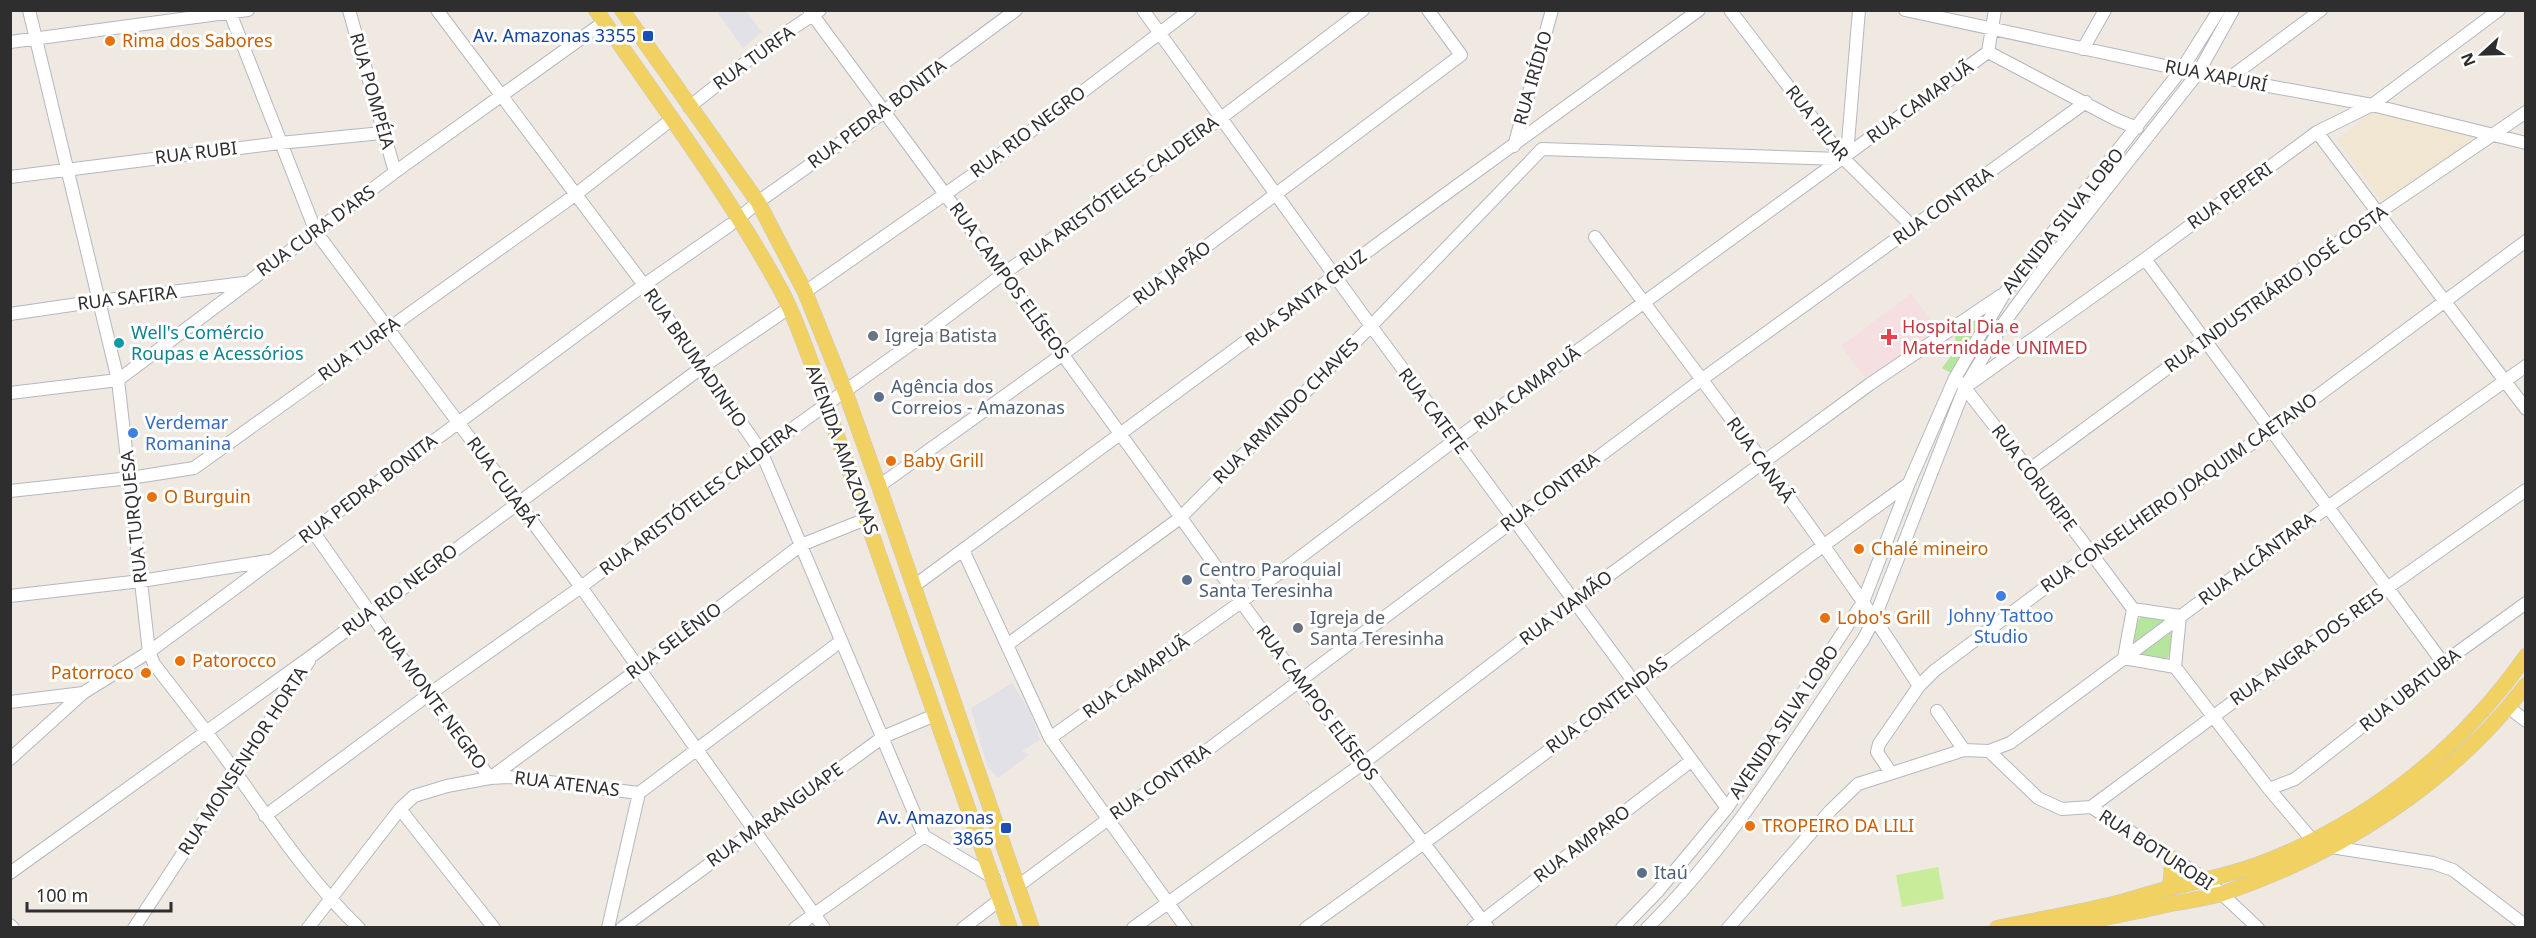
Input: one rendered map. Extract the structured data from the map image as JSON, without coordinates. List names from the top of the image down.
{
  "streets": {
    "main road": ["AVENIDA AMAZONAS"],
    "street": [
      "RUA TURFA",
      "RUA XAPURÍ",
      "RUA IRÍDIO",
      "RUA POMPÉIA",
      "RUA CAMAPUÃ",
      "RUA PEDRA BONITA",
      "RUA PILAR",
      "RUA RIO NEGRO",
      "RUA RUBI",
      "RUA ARISTÓTELES CALDEIRA",
      "RUA PEPERI",
      "RUA CONTRIA",
      "AVENIDA SILVA LOBO",
      "RUA CURA D'ARS",
      "RUA JAPÃO",
      "RUA CAMPOS ELÍSEOS",
      "RUA INDUSTRIÁRIO JOSÉ COSTA",
      "RUA SAFIRA",
      "RUA SANTA CRUZ",
      "RUA BRUMADINHO",
      "RUA ARMINDO CHAVES",
      "RUA CATETE",
      "RUA CANAÃ",
      "RUA CORURIPE",
      "RUA CUIABÁ",
      "RUA CONSELHEIRO JOAQUIM CAETANO",
      "RUA TURQUESA",
      "RUA ALCÂNTARA",
      "RUA VIAMÃO",
      "RUA SELÊNIO",
      "RUA ANGRA DOS REIS",
      "RUA UBATUBA",
      "RUA MONTE NEGRO",
      "RUA CONTENDAS",
      "RUA MONSENHOR HORTA",
      "RUA ATENAS",
      "RUA MARANGUAPE",
      "RUA AMPARO",
      "RUA BOTUROBI"
    ]
  },
  "crossings": [
    ["RUA TURFA", "RUA CAMPOS ELÍSEOS"],
    ["RUA TURFA", "RUA BRUMADINHO"],
    ["RUA TURFA", "AVENIDA AMAZONAS"],
    ["RUA TURFA", "RUA CUIABÁ"],
    ["RUA TURFA", "RUA TURQUESA"],
    ["RUA XAPURÍ", "RUA CAMAPUÃ"],
    ["RUA XAPURÍ", "RUA PEPERI"],
    ["RUA XAPURÍ", "AVENIDA SILVA LOBO"],
    ["RUA XAPURÍ", "RUA INDUSTRIÁRIO JOSÉ COSTA"],
    ["RUA IRÍDIO", "RUA SANTA CRUZ"],
    ["RUA POMPÉIA", "RUA RUBI"],
    ["RUA POMPÉIA", "RUA CURA D'ARS"],
    ["RUA CAMAPUÃ", "RUA PILAR"],
    ["RUA CAMAPUÃ", "RUA CAMPOS ELÍSEOS"],
    ["RUA CAMAPUÃ", "RUA ARMINDO CHAVES"],
    ["RUA CAMAPUÃ", "RUA CATETE"],
    ["RUA CAMAPUÃ", "RUA CANAÃ"],
    ["RUA PEDRA BONITA", "RUA CAMPOS ELÍSEOS"],
    ["RUA PEDRA BONITA", "RUA BRUMADINHO"],
    ["RUA PEDRA BONITA", "AVENIDA AMAZONAS"],
    ["RUA PEDRA BONITA", "RUA CUIABÁ"],
    ["RUA PEDRA BONITA", "RUA TURQUESA"],
    ["RUA PEDRA BONITA", "RUA MONTE NEGRO"],
    ["RUA PILAR", "RUA CONTRIA"],
    ["RUA PILAR", "RUA ARMINDO CHAVES"],
    ["RUA RIO NEGRO", "RUA CAMPOS ELÍSEOS"],
    ["RUA RIO NEGRO", "RUA BRUMADINHO"],
    ["RUA RIO NEGRO", "RUA CATETE"],
    ["RUA RIO NEGRO", "AVENIDA AMAZONAS"],
    ["RUA RIO NEGRO", "RUA CUIABÁ"],
    ["RUA RIO NEGRO", "RUA TURQUESA"],
    ["RUA RIO NEGRO", "RUA MONTE NEGRO"],
    ["RUA RIO NEGRO", "RUA MONSENHOR HORTA"],
    ["RUA RUBI", "RUA CUIABÁ"],
    ["RUA RUBI", "RUA TURQUESA"],
    ["RUA ARISTÓTELES CALDEIRA", "RUA CAMPOS ELÍSEOS"],
    ["RUA ARISTÓTELES CALDEIRA", "RUA BRUMADINHO"],
    ["RUA ARISTÓTELES CALDEIRA", "RUA CATETE"],
    ["RUA ARISTÓTELES CALDEIRA", "AVENIDA AMAZONAS"],
    ["RUA ARISTÓTELES CALDEIRA", "RUA CUIABÁ"],
    ["RUA ARISTÓTELES CALDEIRA", "RUA TURQUESA"],
    ["RUA ARISTÓTELES CALDEIRA", "RUA MONTE NEGRO"],
    ["RUA PEPERI", "AVENIDA SILVA LOBO"],
    ["RUA PEPERI", "RUA CORURIPE"],
    ["RUA CONTRIA", "RUA CAMPOS ELÍSEOS"],
    ["RUA CONTRIA", "RUA CATETE"],
    ["RUA CONTRIA", "AVENIDA AMAZONAS"],
    ["RUA CONTRIA", "RUA CANAÃ"],
    ["AVENIDA SILVA LOBO", "RUA CATETE"],
    ["AVENIDA SILVA LOBO", "RUA CANAÃ"],
    ["AVENIDA SILVA LOBO", "RUA CORURIPE"],
    ["AVENIDA SILVA LOBO", "RUA VIAMÃO"],
    ["AVENIDA SILVA LOBO", "RUA CONTENDAS"],
    ["RUA CURA D'ARS", "RUA SAFIRA"],
    ["RUA CURA D'ARS", "RUA BRUMADINHO"],
    ["RUA CURA D'ARS", "AVENIDA AMAZONAS"],
    ["RUA CURA D'ARS", "RUA CUIABÁ"],
    ["RUA CURA D'ARS", "RUA TURQUESA"],
    ["RUA JAPÃO", "RUA CAMPOS ELÍSEOS"],
    ["RUA JAPÃO", "RUA CATETE"],
    ["RUA JAPÃO", "AVENIDA AMAZONAS"],
    ["RUA CAMPOS ELÍSEOS", "RUA SANTA CRUZ"],
    ["RUA CAMPOS ELÍSEOS", "RUA ARMINDO CHAVES"],
    ["RUA CAMPOS ELÍSEOS", "RUA VIAMÃO"],
    ["RUA CAMPOS ELÍSEOS", "RUA CONTENDAS"],
    ["RUA CAMPOS ELÍSEOS", "RUA AMPARO"],
    ["RUA INDUSTRIÁRIO JOSÉ COSTA", "RUA CORURIPE"],
    ["RUA SAFIRA", "RUA TURQUESA"],
    ["RUA SANTA CRUZ", "RUA CATETE"],
    ["RUA SANTA CRUZ", "AVENIDA AMAZONAS"],
    ["RUA BRUMADINHO", "RUA SELÊNIO"],
    ["RUA BRUMADINHO", "RUA ATENAS"],
    ["RUA BRUMADINHO", "RUA MARANGUAPE"],
    ["RUA ARMINDO CHAVES", "RUA CATETE"],
    ["RUA CATETE", "RUA VIAMÃO"],
    ["RUA CATETE", "RUA CONTENDAS"],
    ["RUA CATETE", "RUA AMPARO"],
    ["AVENIDA AMAZONAS", "RUA SELÊNIO"],
    ["AVENIDA AMAZONAS", "RUA MARANGUAPE"],
    ["RUA CANAÃ", "RUA CONSELHEIRO JOAQUIM CAETANO"],
    ["RUA CANAÃ", "RUA VIAMÃO"],
    ["RUA CANAÃ", "RUA CONTENDAS"],
    ["RUA CORURIPE", "RUA CONSELHEIRO JOAQUIM CAETANO"],
    ["RUA CUIABÁ", "RUA SELÊNIO"],
    ["RUA CUIABÁ", "RUA ATENAS"],
    ["RUA CUIABÁ", "RUA MARANGUAPE"],
    ["RUA TURQUESA", "RUA MONSENHOR HORTA"],
    ["RUA TURQUESA", "RUA ATENAS"],
    ["RUA ALCÂNTARA", "RUA BOTUROBI"],
    ["RUA SELÊNIO", "RUA MONTE NEGRO"],
    ["RUA SELÊNIO", "RUA ATENAS"],
    ["RUA ANGRA DOS REIS", "RUA BOTUROBI"],
    ["RUA MONTE NEGRO", "RUA ATENAS"]
  ],
  "places": {
    "transit": ["Av. Amazonas 3355", "Av. Amazonas 3865"],
    "other": [
      "Rima dos Sabores",
      "Igreja Batista",
      "Well's Comércio Roupas e Acessórios",
      "Agência dos Correios - Amazonas",
      "Verdemar Romanina",
      "Baby Grill",
      "O Burguin",
      "Chalé mineiro",
      "Centro Paroquial Santa Teresinha",
      "Johny Tattoo Studio",
      "Lobo's Grill",
      "Igreja de Santa Teresinha",
      "Patorocco",
      "Patorroco",
      "TROPEIRO DA LILI",
      "Itaú"
    ],
    "health": ["Hospital Dia e Maternidade UNIMED"]
  },
  "scale_bar": "100 m",
  "north": "left"
}
